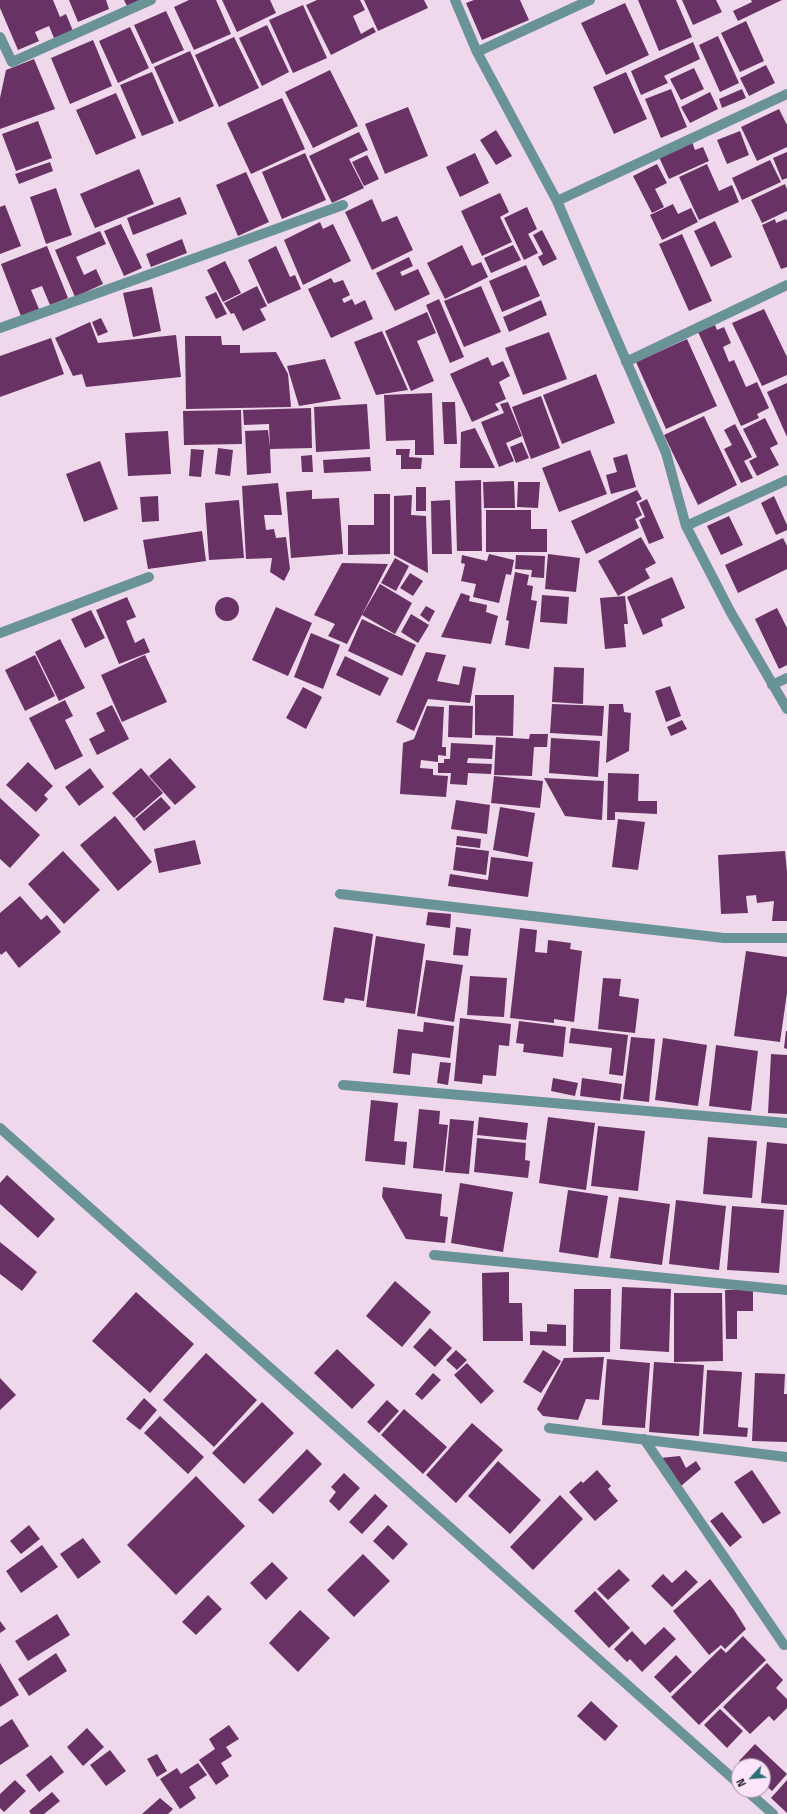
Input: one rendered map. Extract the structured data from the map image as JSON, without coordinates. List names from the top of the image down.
{
  "north": "bottom left"
}
